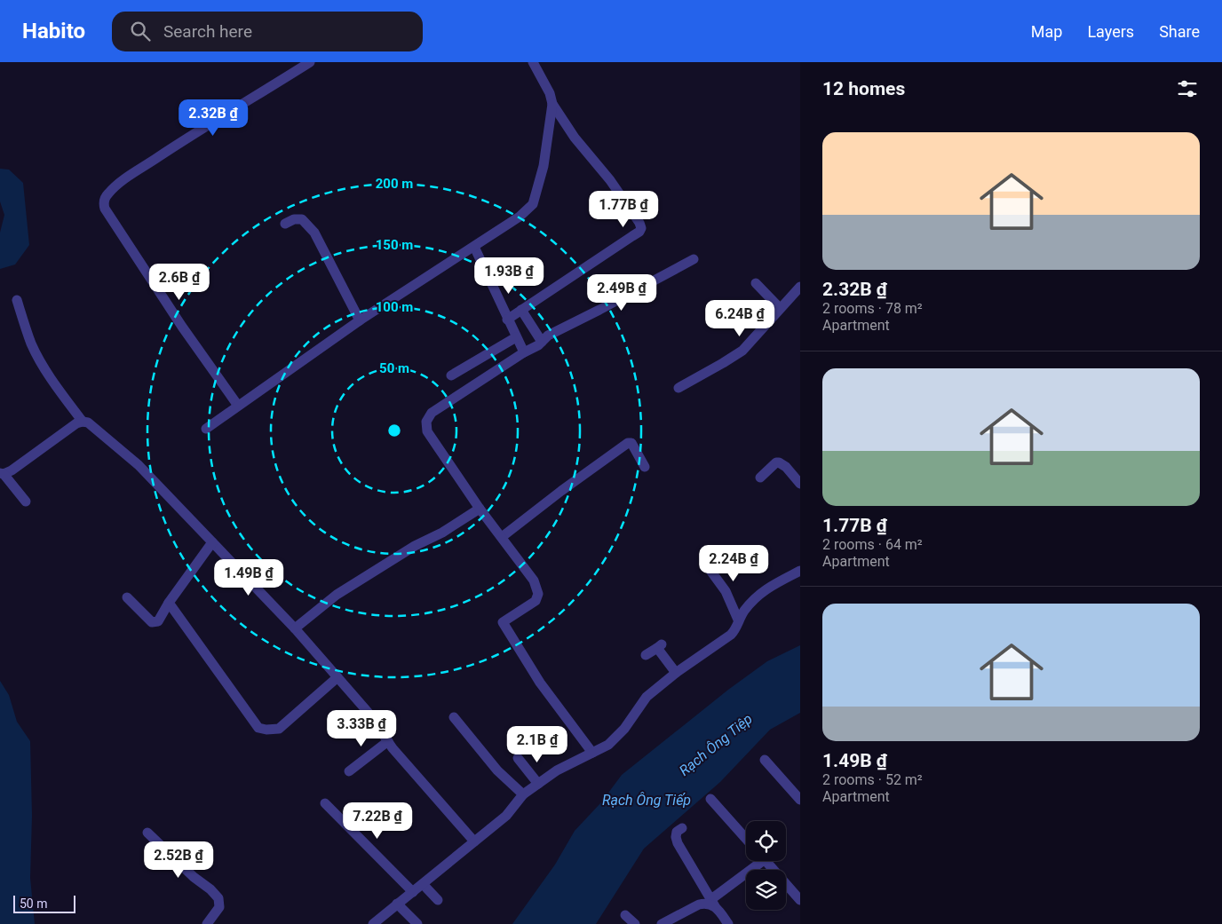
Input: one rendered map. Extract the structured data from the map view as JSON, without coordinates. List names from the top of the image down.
{
  "water": ["Rạch Ông Tiệp", "Rạch Ông Tiếp"],
  "scale_bar": "50 m",
  "page": {
    "header": "Habito",
    "search": "Search here",
    "nav": ["Map", "Layers", "Share"],
    "heading": "12 homes",
    "price": [
      "2.32B ₫",
      "1.77B ₫",
      "1.93B ₫",
      "2.6B ₫",
      "2.49B ₫",
      "6.24B ₫",
      "2.24B ₫",
      "1.49B ₫",
      "3.33B ₫",
      "2.1B ₫",
      "7.22B ₫",
      "2.52B ₫"
    ],
    "list": [
      {
        "name": "2.32B ₫",
        "note": "2 rooms · 78 m² · Apartment"
      },
      {
        "name": "1.77B ₫",
        "note": "2 rooms · 64 m² · Apartment"
      },
      {
        "name": "1.49B ₫",
        "note": "2 rooms · 52 m² · Apartment"
      }
    ],
    "scale": "50 m"
  },
  "rings": [
    "200 m",
    "150 m",
    "100 m",
    "50 m"
  ]
}
